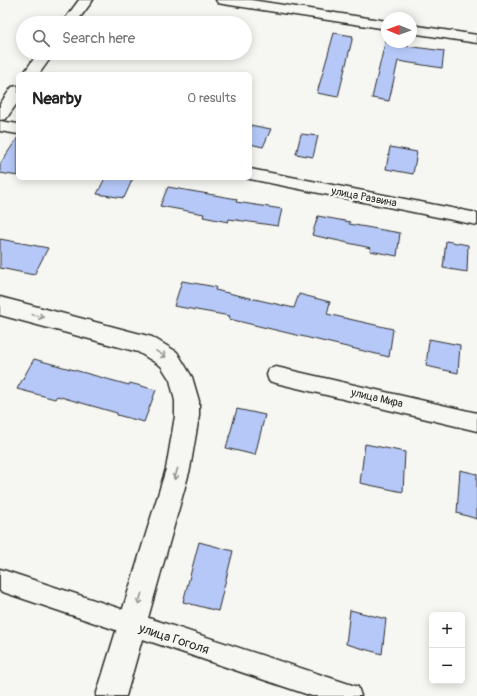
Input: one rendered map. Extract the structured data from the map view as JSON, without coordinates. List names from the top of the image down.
{
  "streets": {
    "street": ["улица Развина", "улица Мира", "улица Гоголя"]
  },
  "north": "left",
  "page": {
    "search": "Search here",
    "heading": ["Nearby", "0 results"],
    "map_buttons": ["+", "−"]
  }
}
